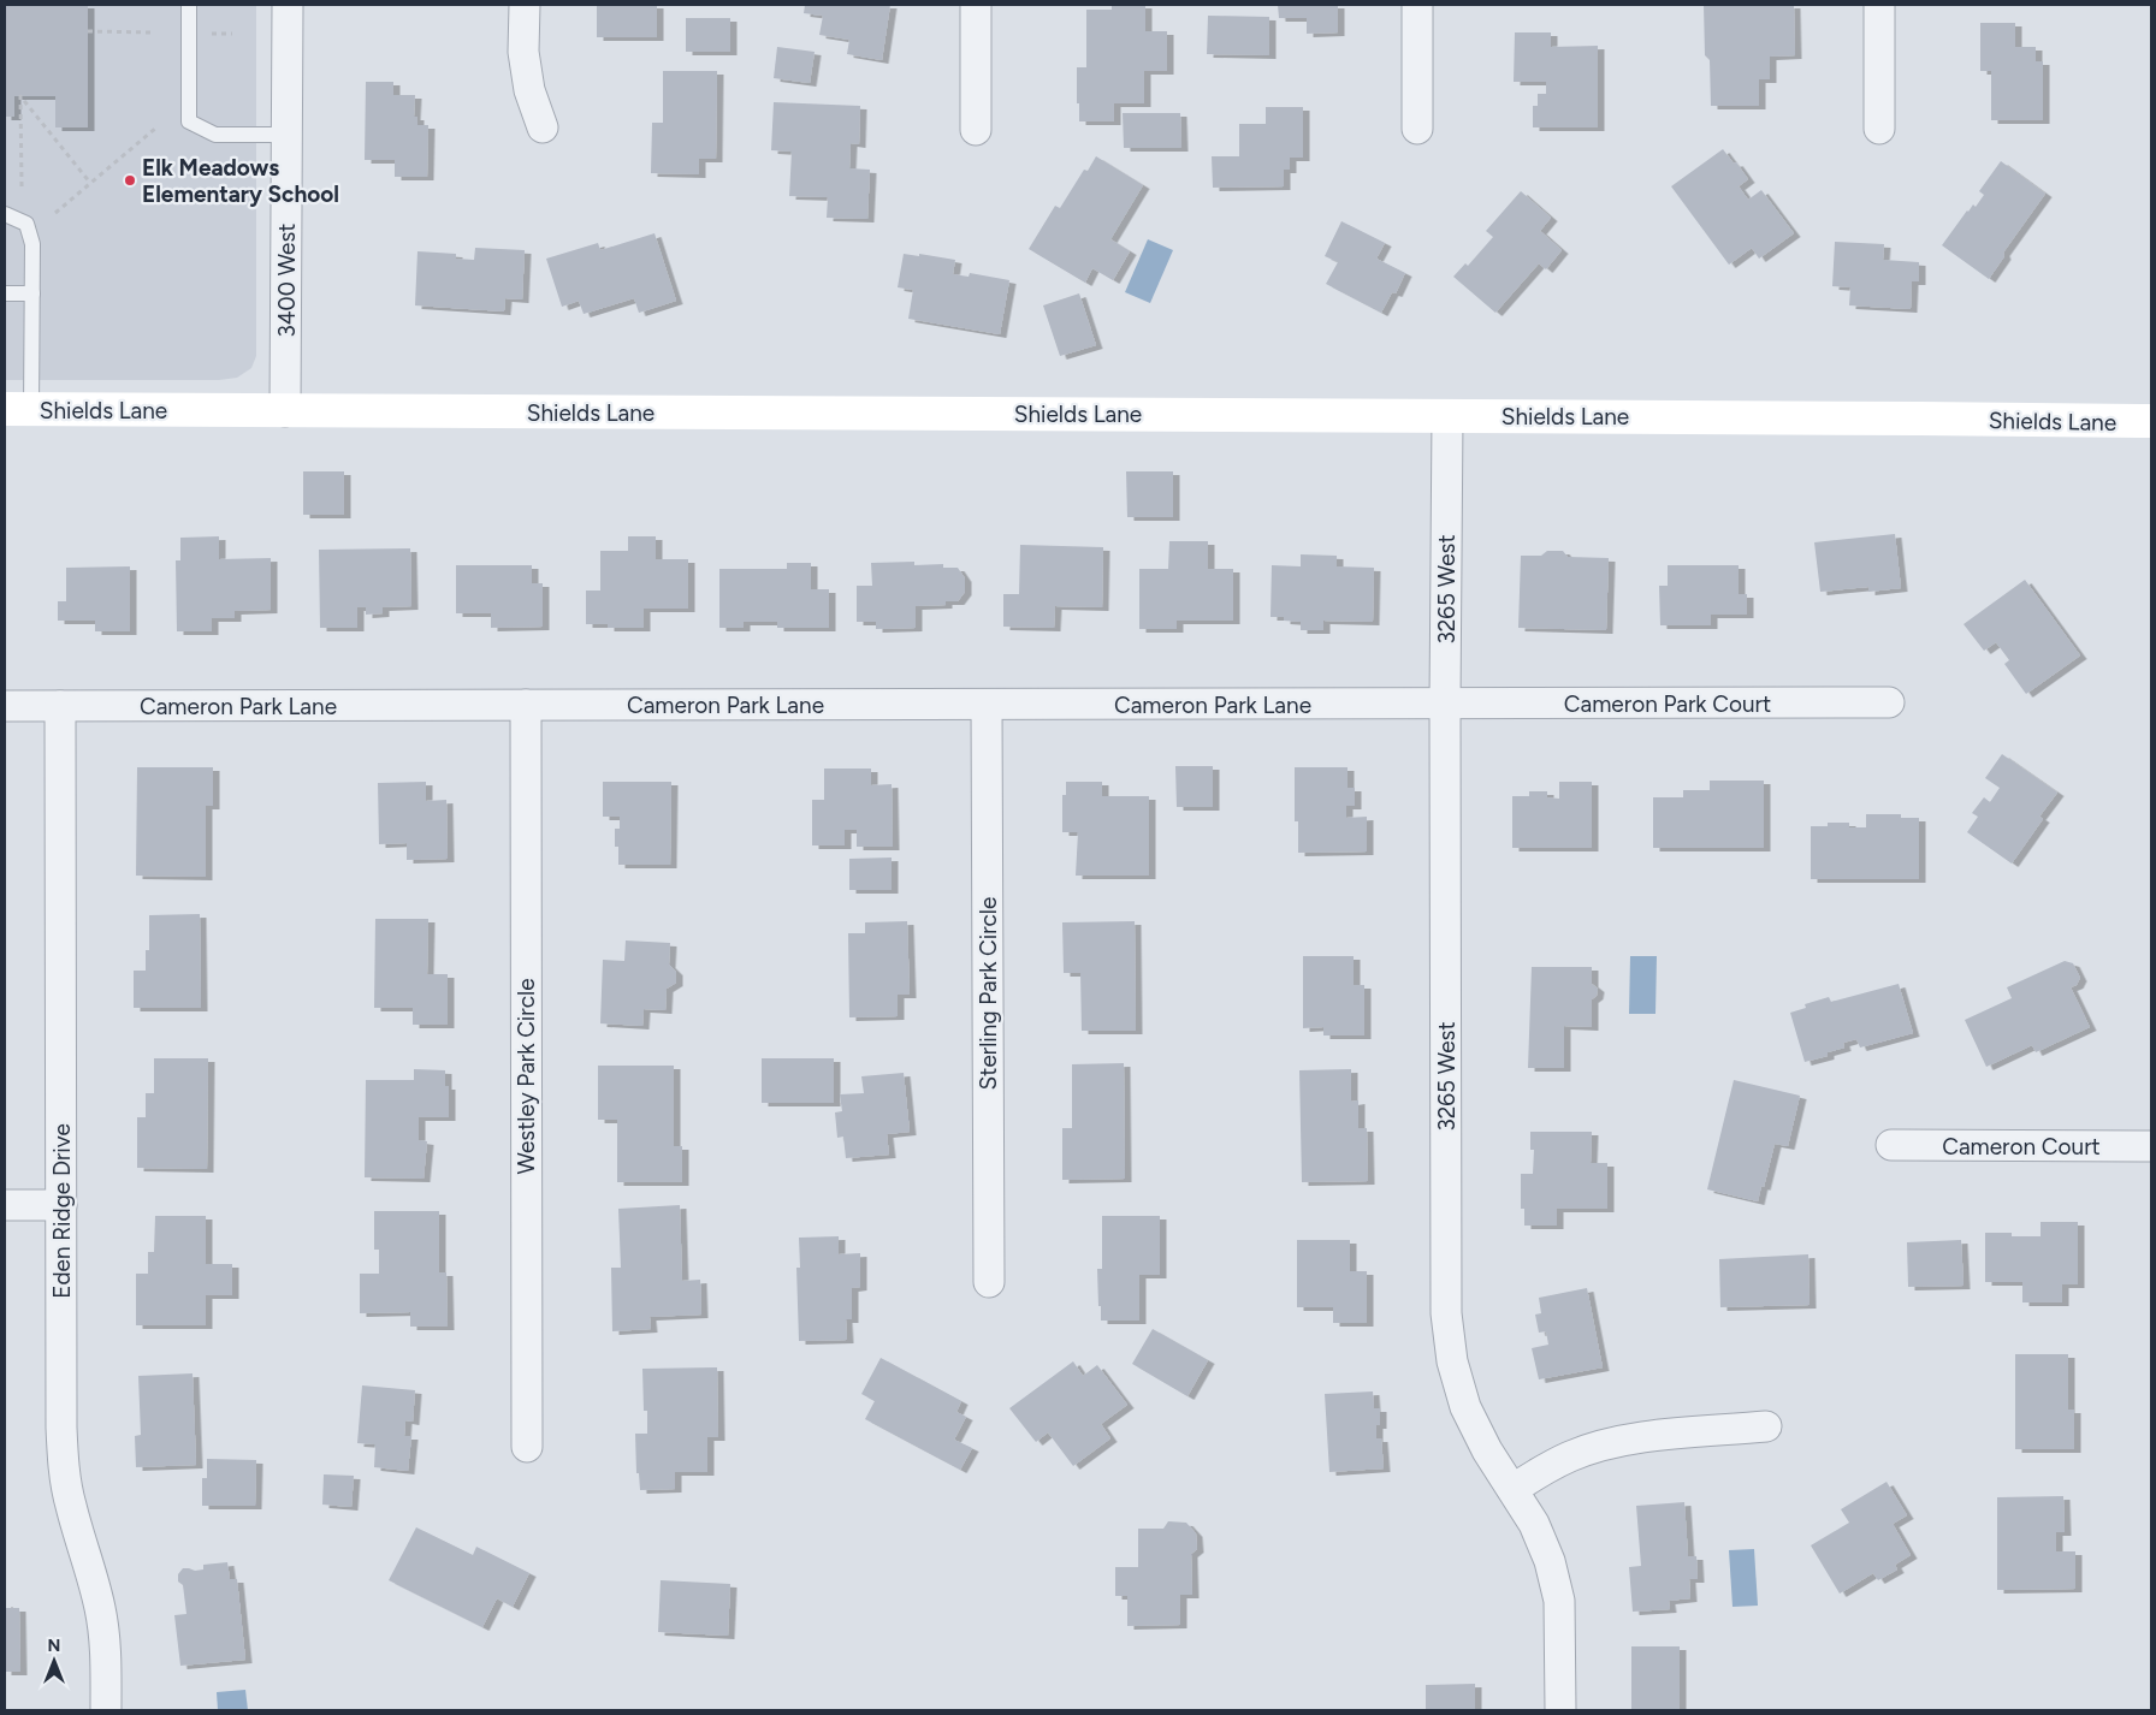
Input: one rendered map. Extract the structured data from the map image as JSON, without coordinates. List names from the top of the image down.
{
  "streets": {
    "main road": ["Shields Lane"],
    "street": [
      "3400 West",
      "3265 West",
      "Cameron Park Court",
      "Cameron Park Lane",
      "Sterling Park Circle",
      "Westley Park Circle",
      "Cameron Court",
      "Eden Ridge Drive"
    ]
  },
  "crossings": [
    ["3400 West", "Shields Lane"],
    ["Shields Lane", "3265 West"],
    ["3265 West", "Cameron Park Court"],
    ["3265 West", "Cameron Park Lane"],
    ["Cameron Park Court", "Cameron Park Lane"],
    ["Cameron Park Lane", "Sterling Park Circle"],
    ["Cameron Park Lane", "Westley Park Circle"],
    ["Cameron Park Lane", "Eden Ridge Drive"]
  ],
  "places": ["Elk Meadows Elementary School"],
  "north": "top"
}
